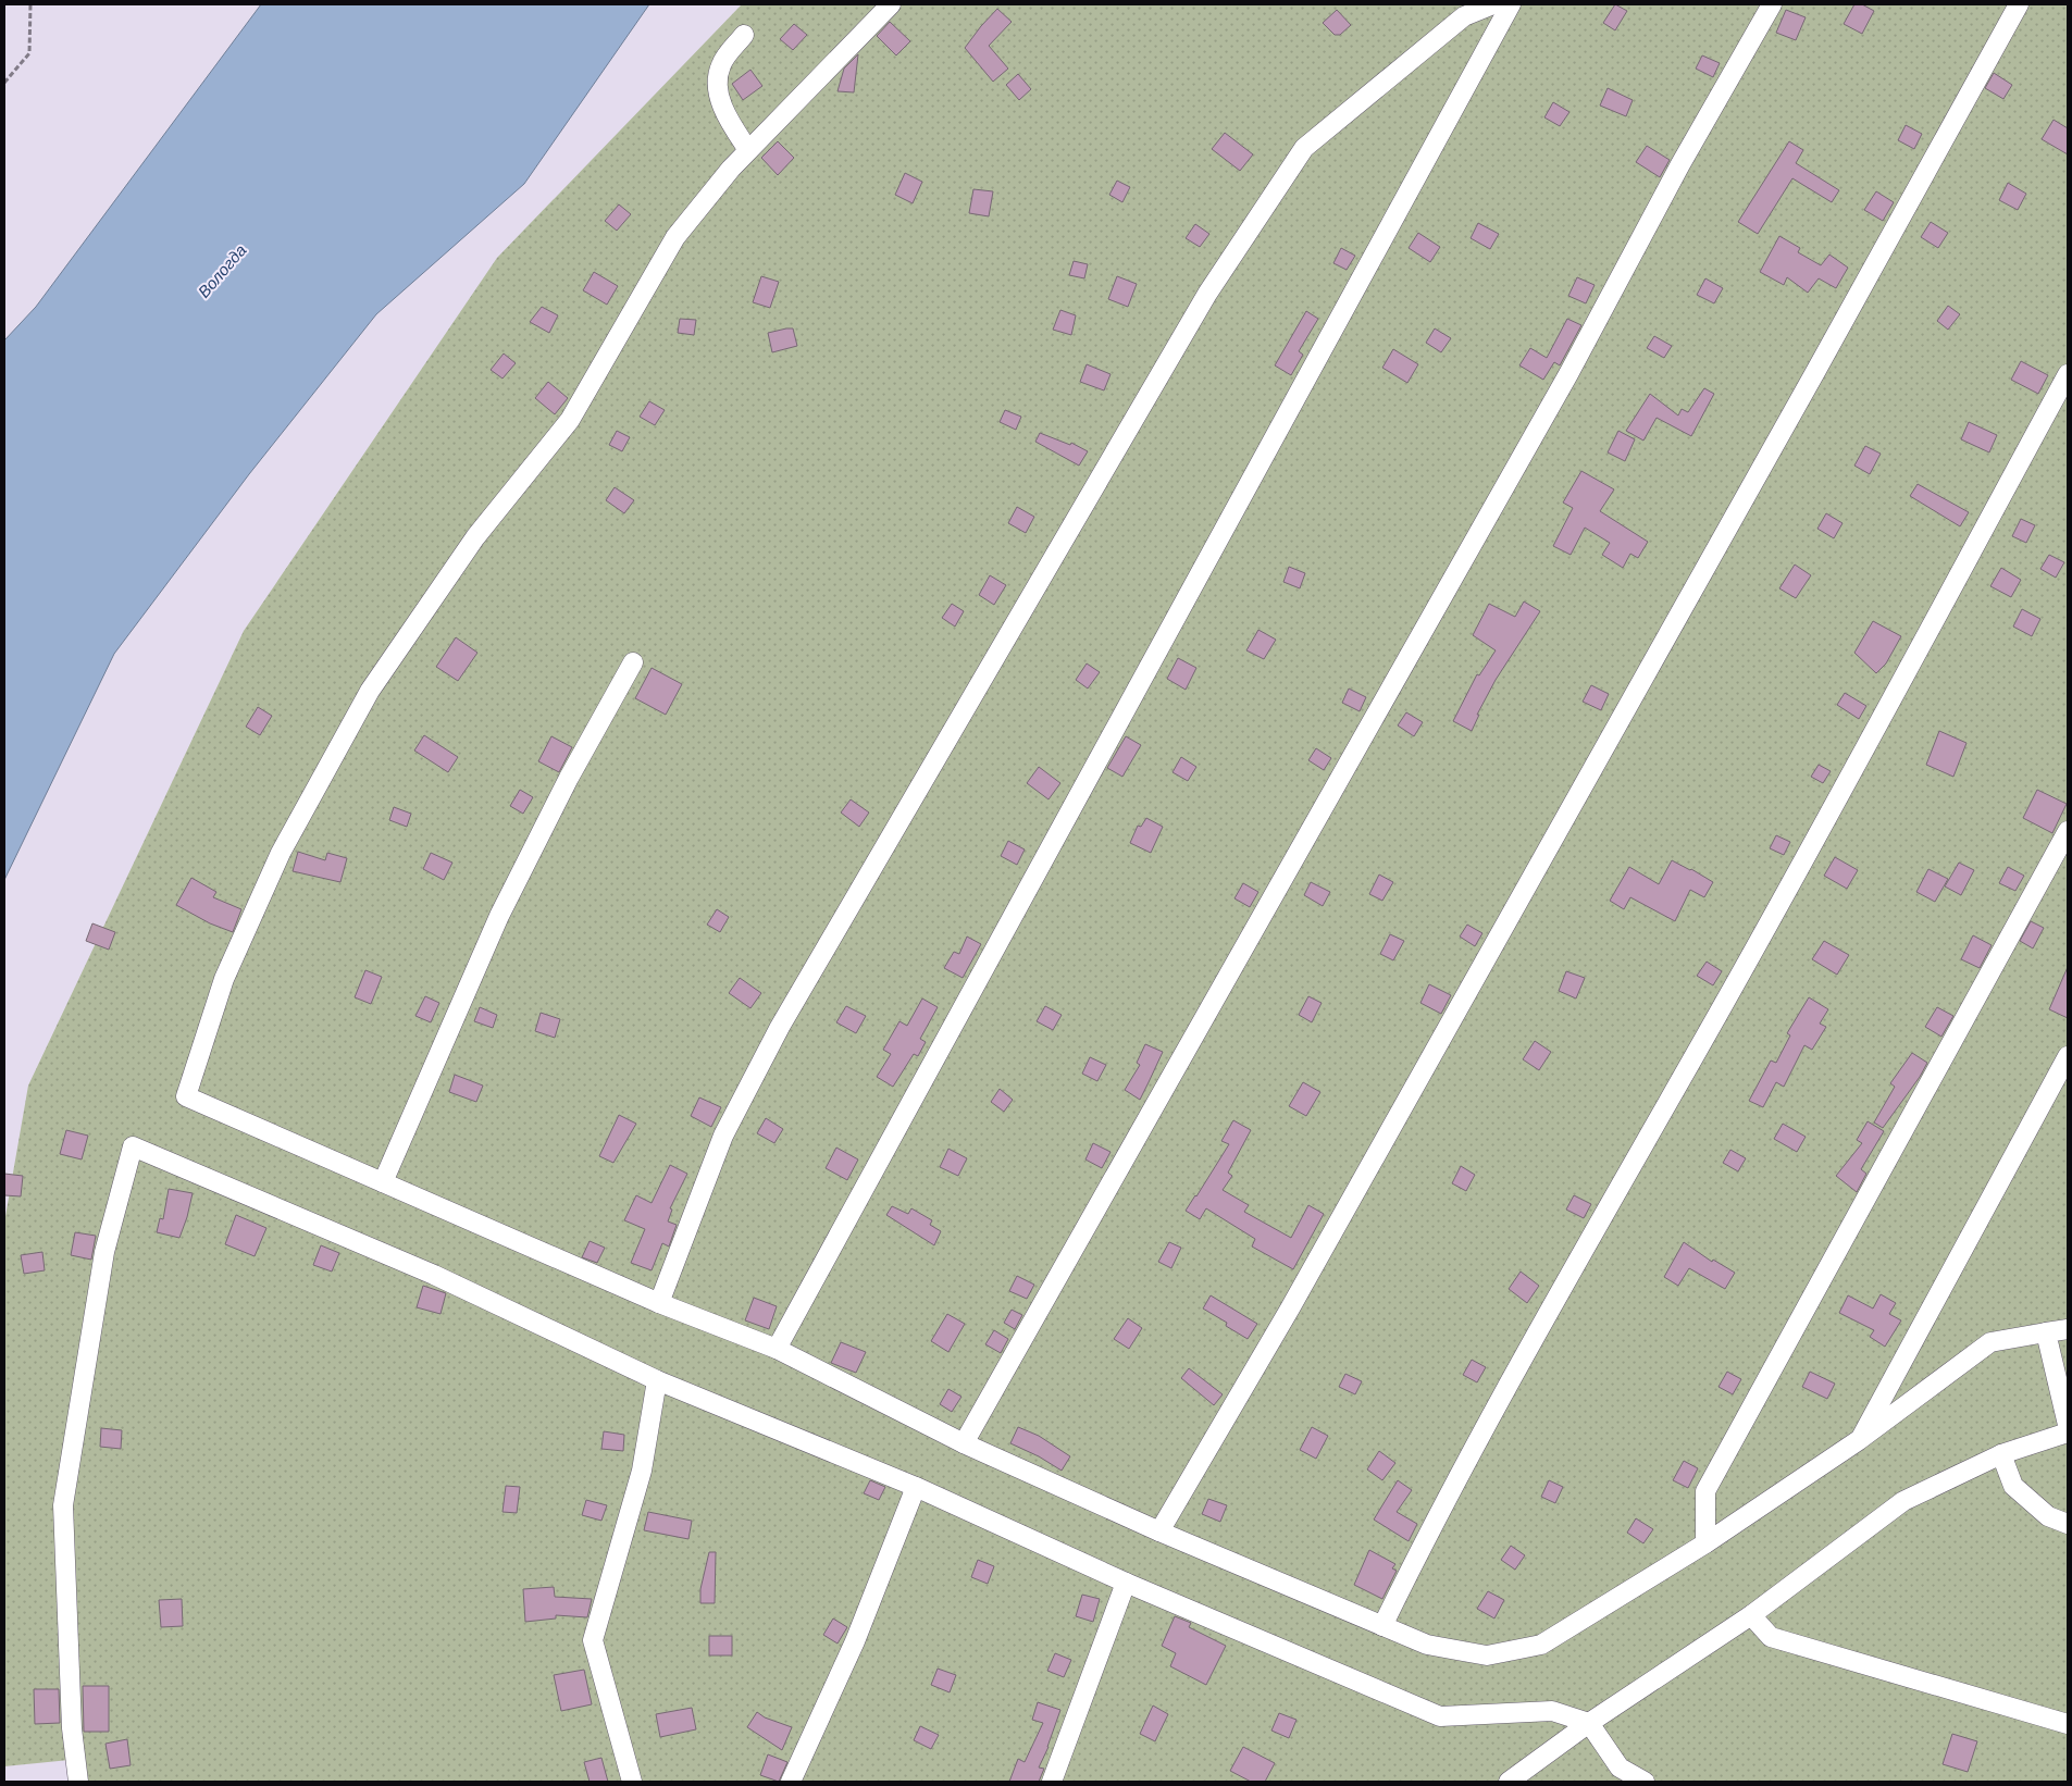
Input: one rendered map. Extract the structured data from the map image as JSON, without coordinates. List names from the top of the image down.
{
  "water": ["Вологда"]
}
